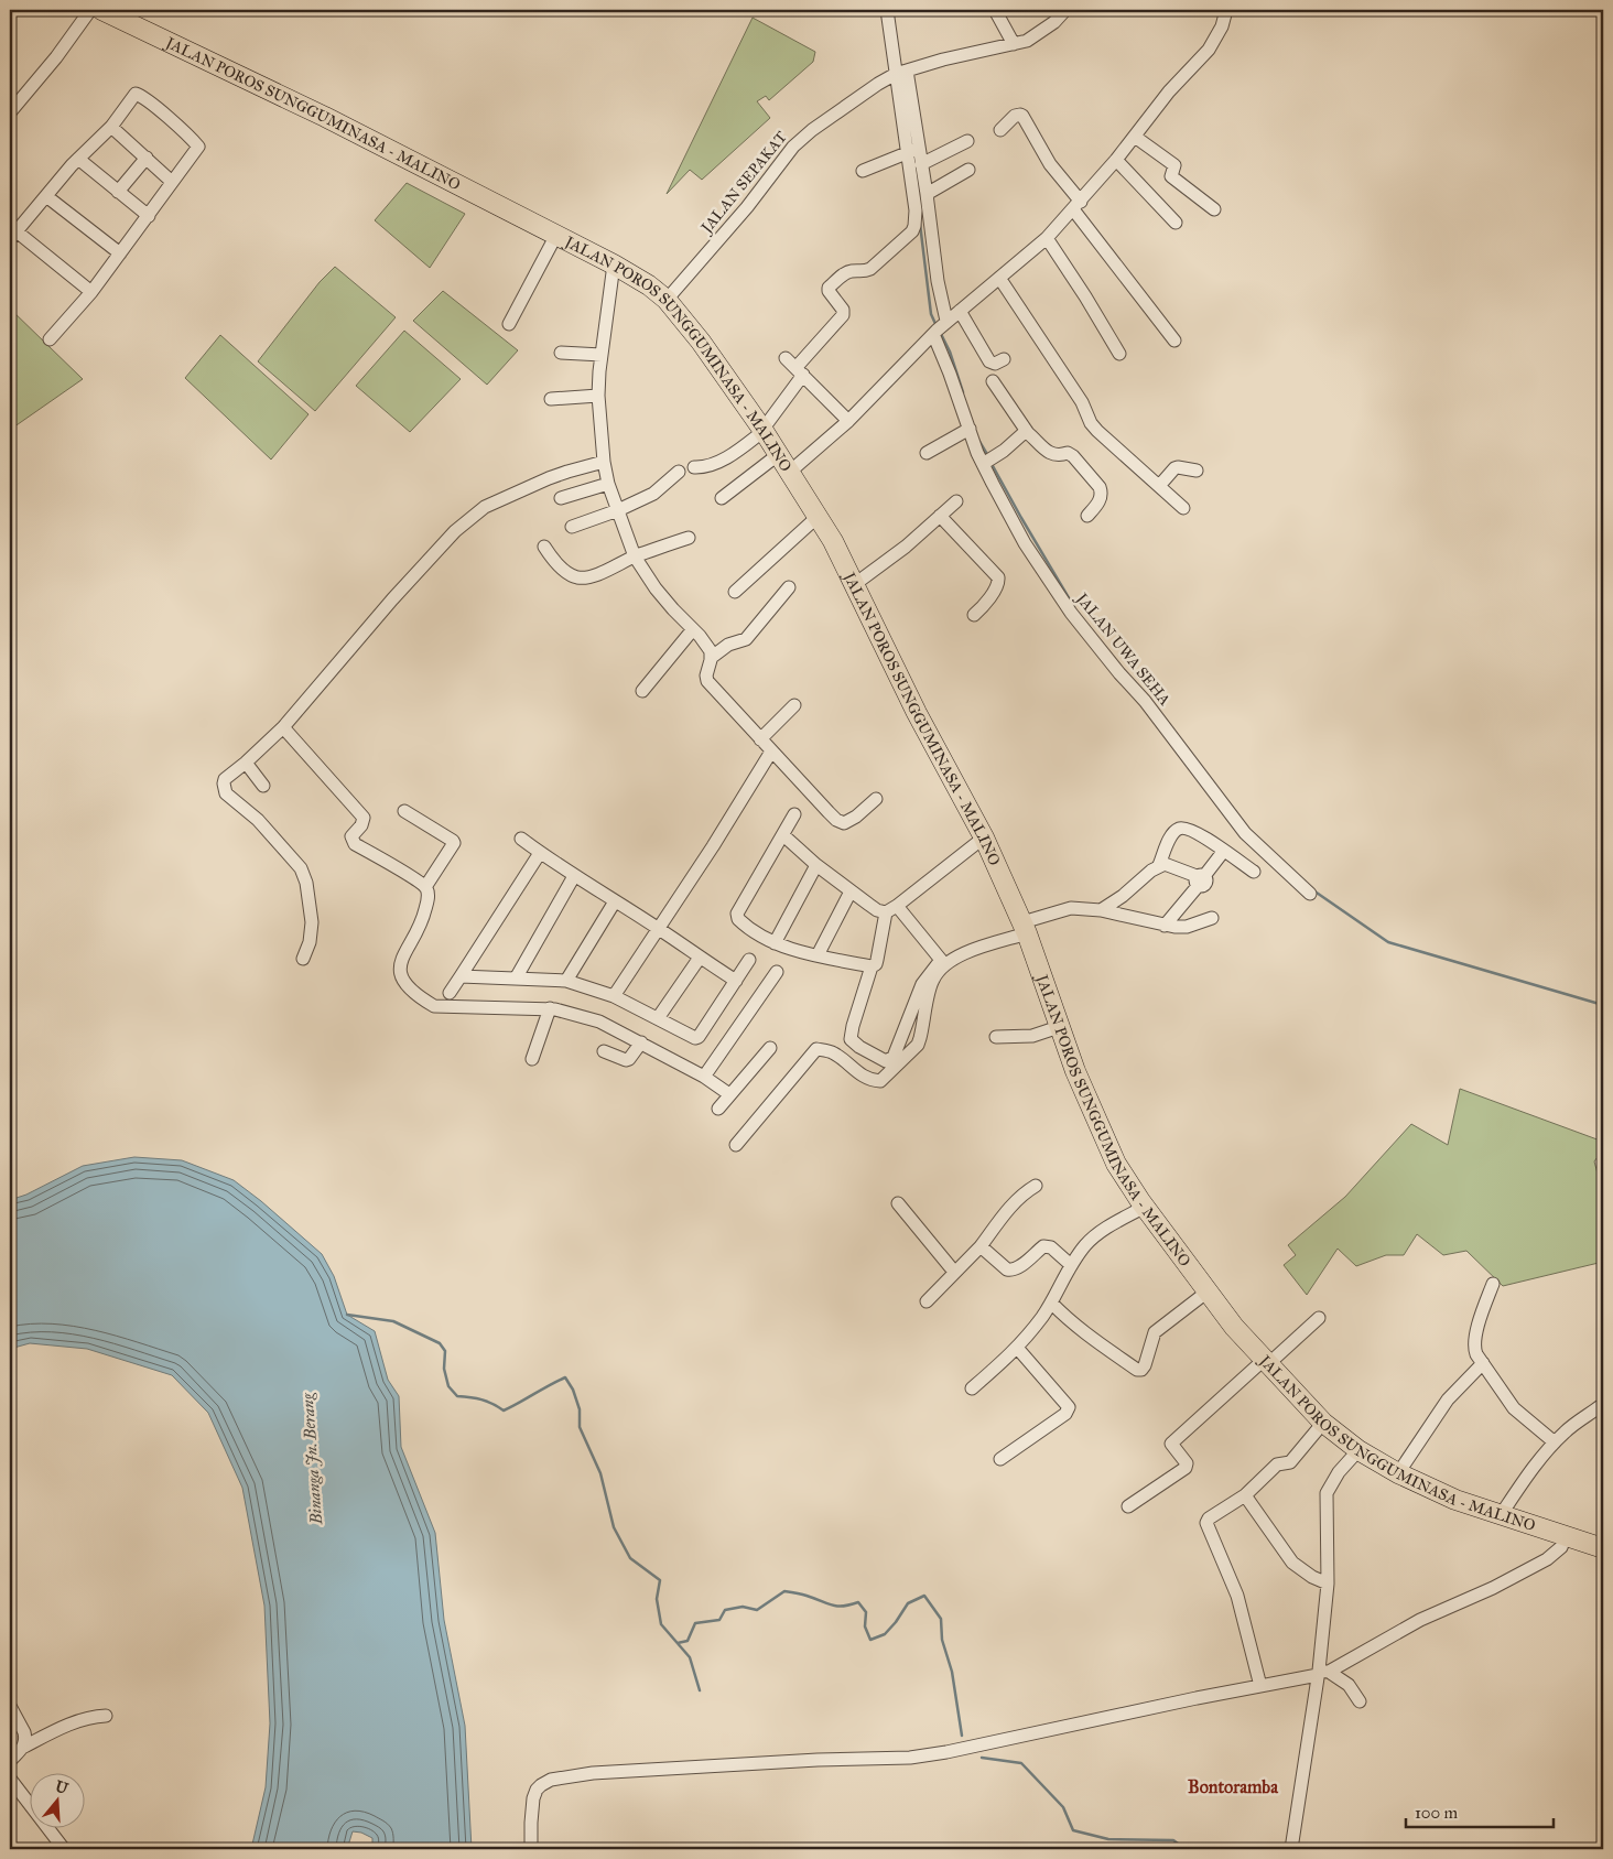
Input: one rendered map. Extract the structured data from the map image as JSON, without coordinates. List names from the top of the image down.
{
  "streets": {
    "main road": ["JALAN POROS SUNGGUMINASA - MALINO"],
    "street": ["JALAN SEPAKAT", "JALAN UWA SEHA"]
  },
  "crossings": [
    ["JALAN POROS SUNGGUMINASA - MALINO", "JALAN SEPAKAT"]
  ],
  "districts": ["Bontoramba"],
  "water": ["Binanga Jn. Berang"],
  "scale_bar": "100 m",
  "north": "top"
}
